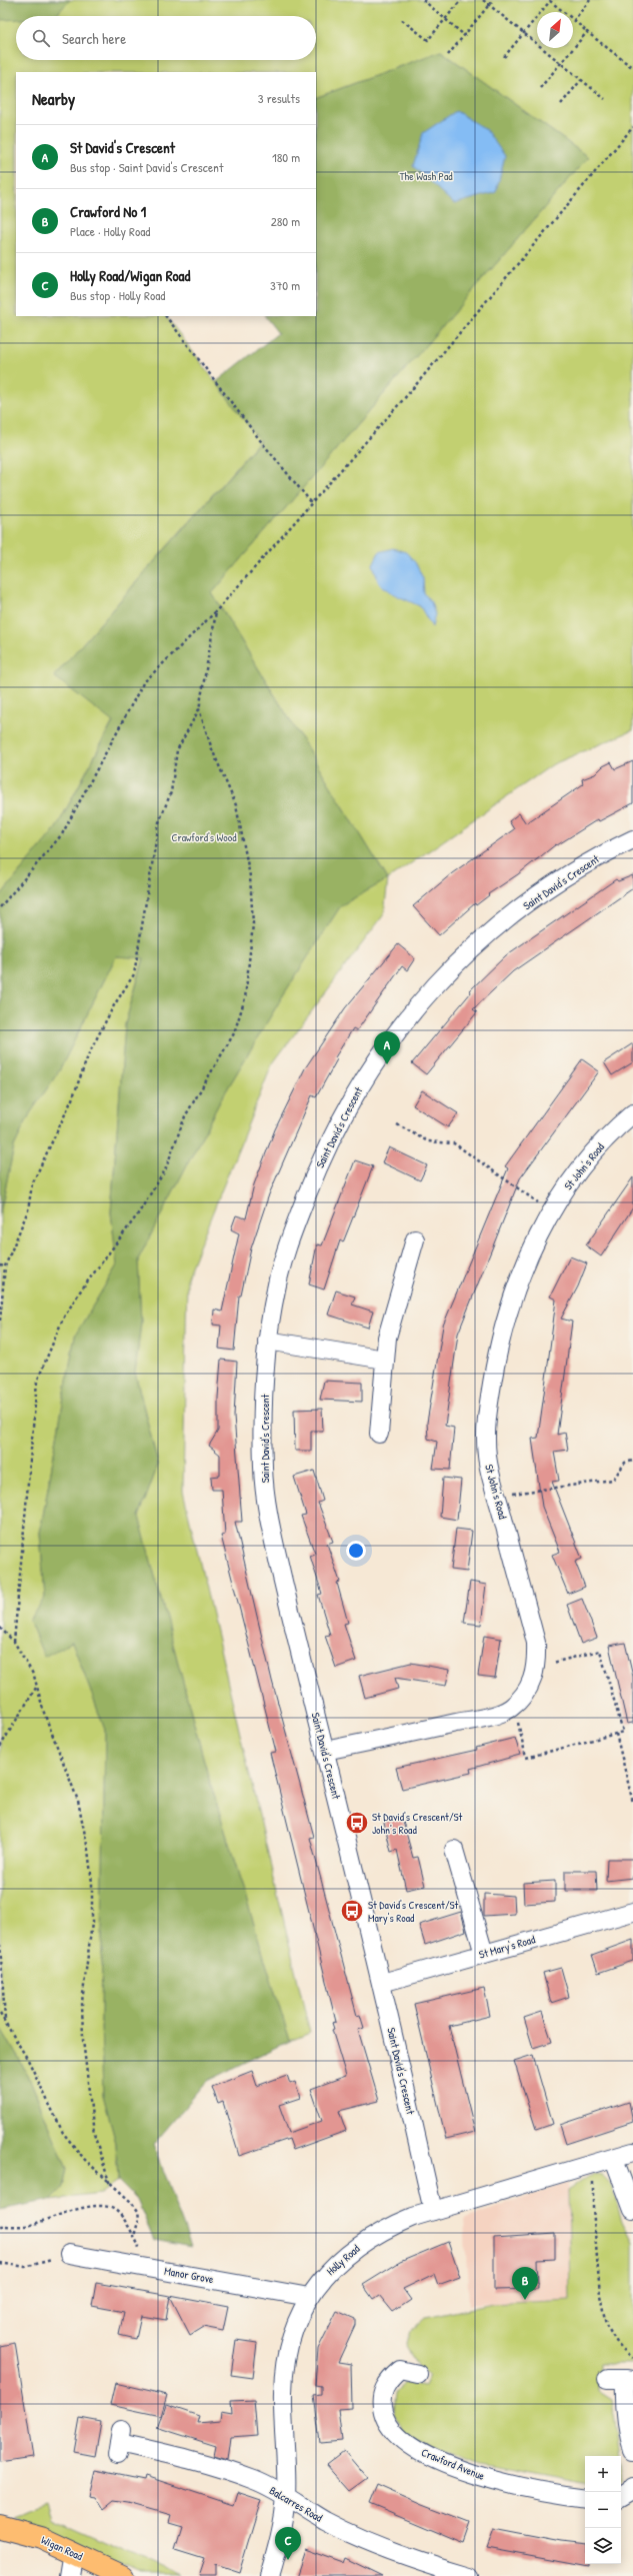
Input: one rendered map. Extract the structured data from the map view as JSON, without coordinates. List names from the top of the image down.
{
  "streets": {
    "main road": ["Wigan Road"],
    "street": [
      "Saint David's Crescent",
      "St John's Road",
      "St Mary's Road",
      "Holly Road",
      "Manor Grove",
      "Crawford Avenue",
      "Balcarres Road"
    ]
  },
  "crossings": [
    ["Saint David's Crescent", "St John's Road"],
    ["Saint David's Crescent", "St Mary's Road"],
    ["Saint David's Crescent", "Holly Road"],
    ["Holly Road", "Manor Grove"],
    ["Holly Road", "Balcarres Road"]
  ],
  "parks": ["The Wash Pad", "Crawford's Wood"],
  "places": {
    "bus stop": ["St David's Crescent/St John's Road", "St David's Crescent/St Mary's Road"]
  },
  "north": "top right",
  "page": {
    "search": "Search here",
    "heading": ["Nearby", "3 results"],
    "list": [
      {
        "mark": "A",
        "name": "St David's Crescent",
        "note": "Bus stop · Saint David's Crescent",
        "value": "180 m"
      },
      {
        "mark": "B",
        "name": "Crawford No 1",
        "note": "Place · Holly Road",
        "value": "280 m"
      },
      {
        "mark": "C",
        "name": "Holly Road/Wigan Road",
        "note": "Bus stop · Holly Road",
        "value": "370 m"
      }
    ],
    "pins": ["A", "B", "C"],
    "map_buttons": ["+", "−"]
  }
}
